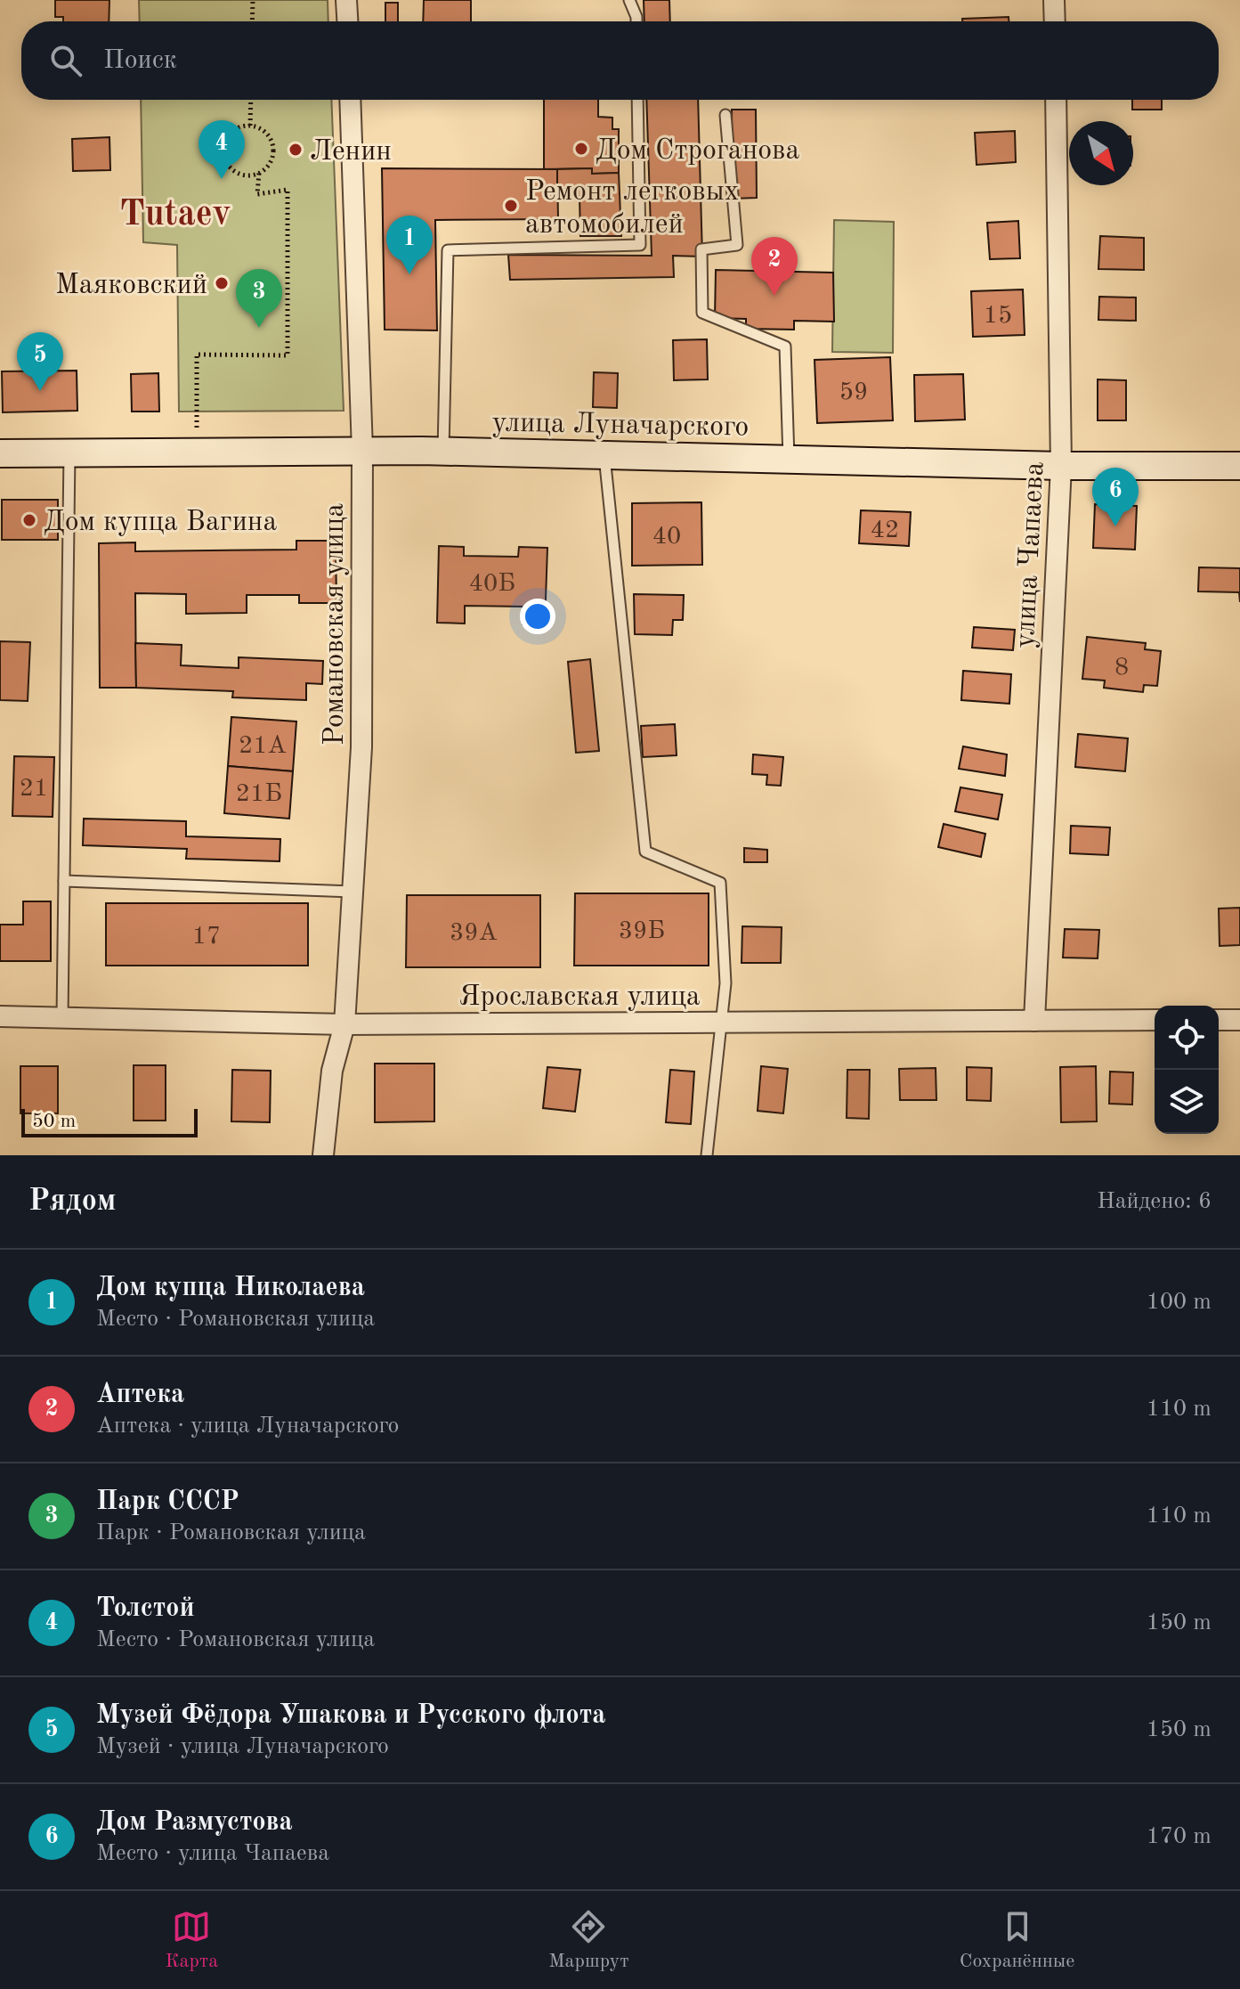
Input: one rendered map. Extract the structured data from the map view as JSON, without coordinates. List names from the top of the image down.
{
  "streets": {
    "street": [
      "улица Луначарского",
      "улица Чапаева",
      "Романовская улица",
      "Ярославская улица"
    ]
  },
  "crossings": [
    ["улица Луначарского", "улица Чапаева"],
    ["улица Луначарского", "Романовская улица"],
    ["улица Чапаева", "Ярославская улица"],
    ["Романовская улица", "Ярославская улица"]
  ],
  "districts": ["Tutaev"],
  "places": [
    "Дом Строганова",
    "Ленин",
    "Ремонт легковых автомобилей",
    "Маяковский",
    "Дом купца Вагина"
  ],
  "house_numbers": [
    "15",
    "59",
    "42",
    "40",
    "40Б",
    "8",
    "21А",
    "21",
    "21Б",
    "39Б",
    "39А",
    "17"
  ],
  "scale_bar": "50 m",
  "north": "bottom right",
  "page": {
    "search": "Поиск",
    "pins": [
      "4",
      "1",
      "2",
      "3",
      "5",
      "6"
    ],
    "scale": "50 m",
    "heading": ["Рядом", "Найдено: 6"],
    "list": [
      {
        "mark": "1",
        "name": "Дом купца Николаева",
        "note": "Место · Романовская улица",
        "value": "100 m"
      },
      {
        "mark": "2",
        "name": "Аптека",
        "note": "Аптека · улица Луначарского",
        "value": "110 m"
      },
      {
        "mark": "3",
        "name": "Парк СССР",
        "note": "Парк · Романовская улица",
        "value": "110 m"
      },
      {
        "mark": "4",
        "name": "Толстой",
        "note": "Место · Романовская улица",
        "value": "150 m"
      },
      {
        "mark": "5",
        "name": "Музей Фёдора Ушакова и Русского флота",
        "note": "Музей · улица Луначарского",
        "value": "150 m"
      },
      {
        "mark": "6",
        "name": "Дом Размустова",
        "note": "Место · улица Чапаева",
        "value": "170 m"
      }
    ],
    "nav": ["Карта", "Маршрут", "Сохранённые"]
  }
}
